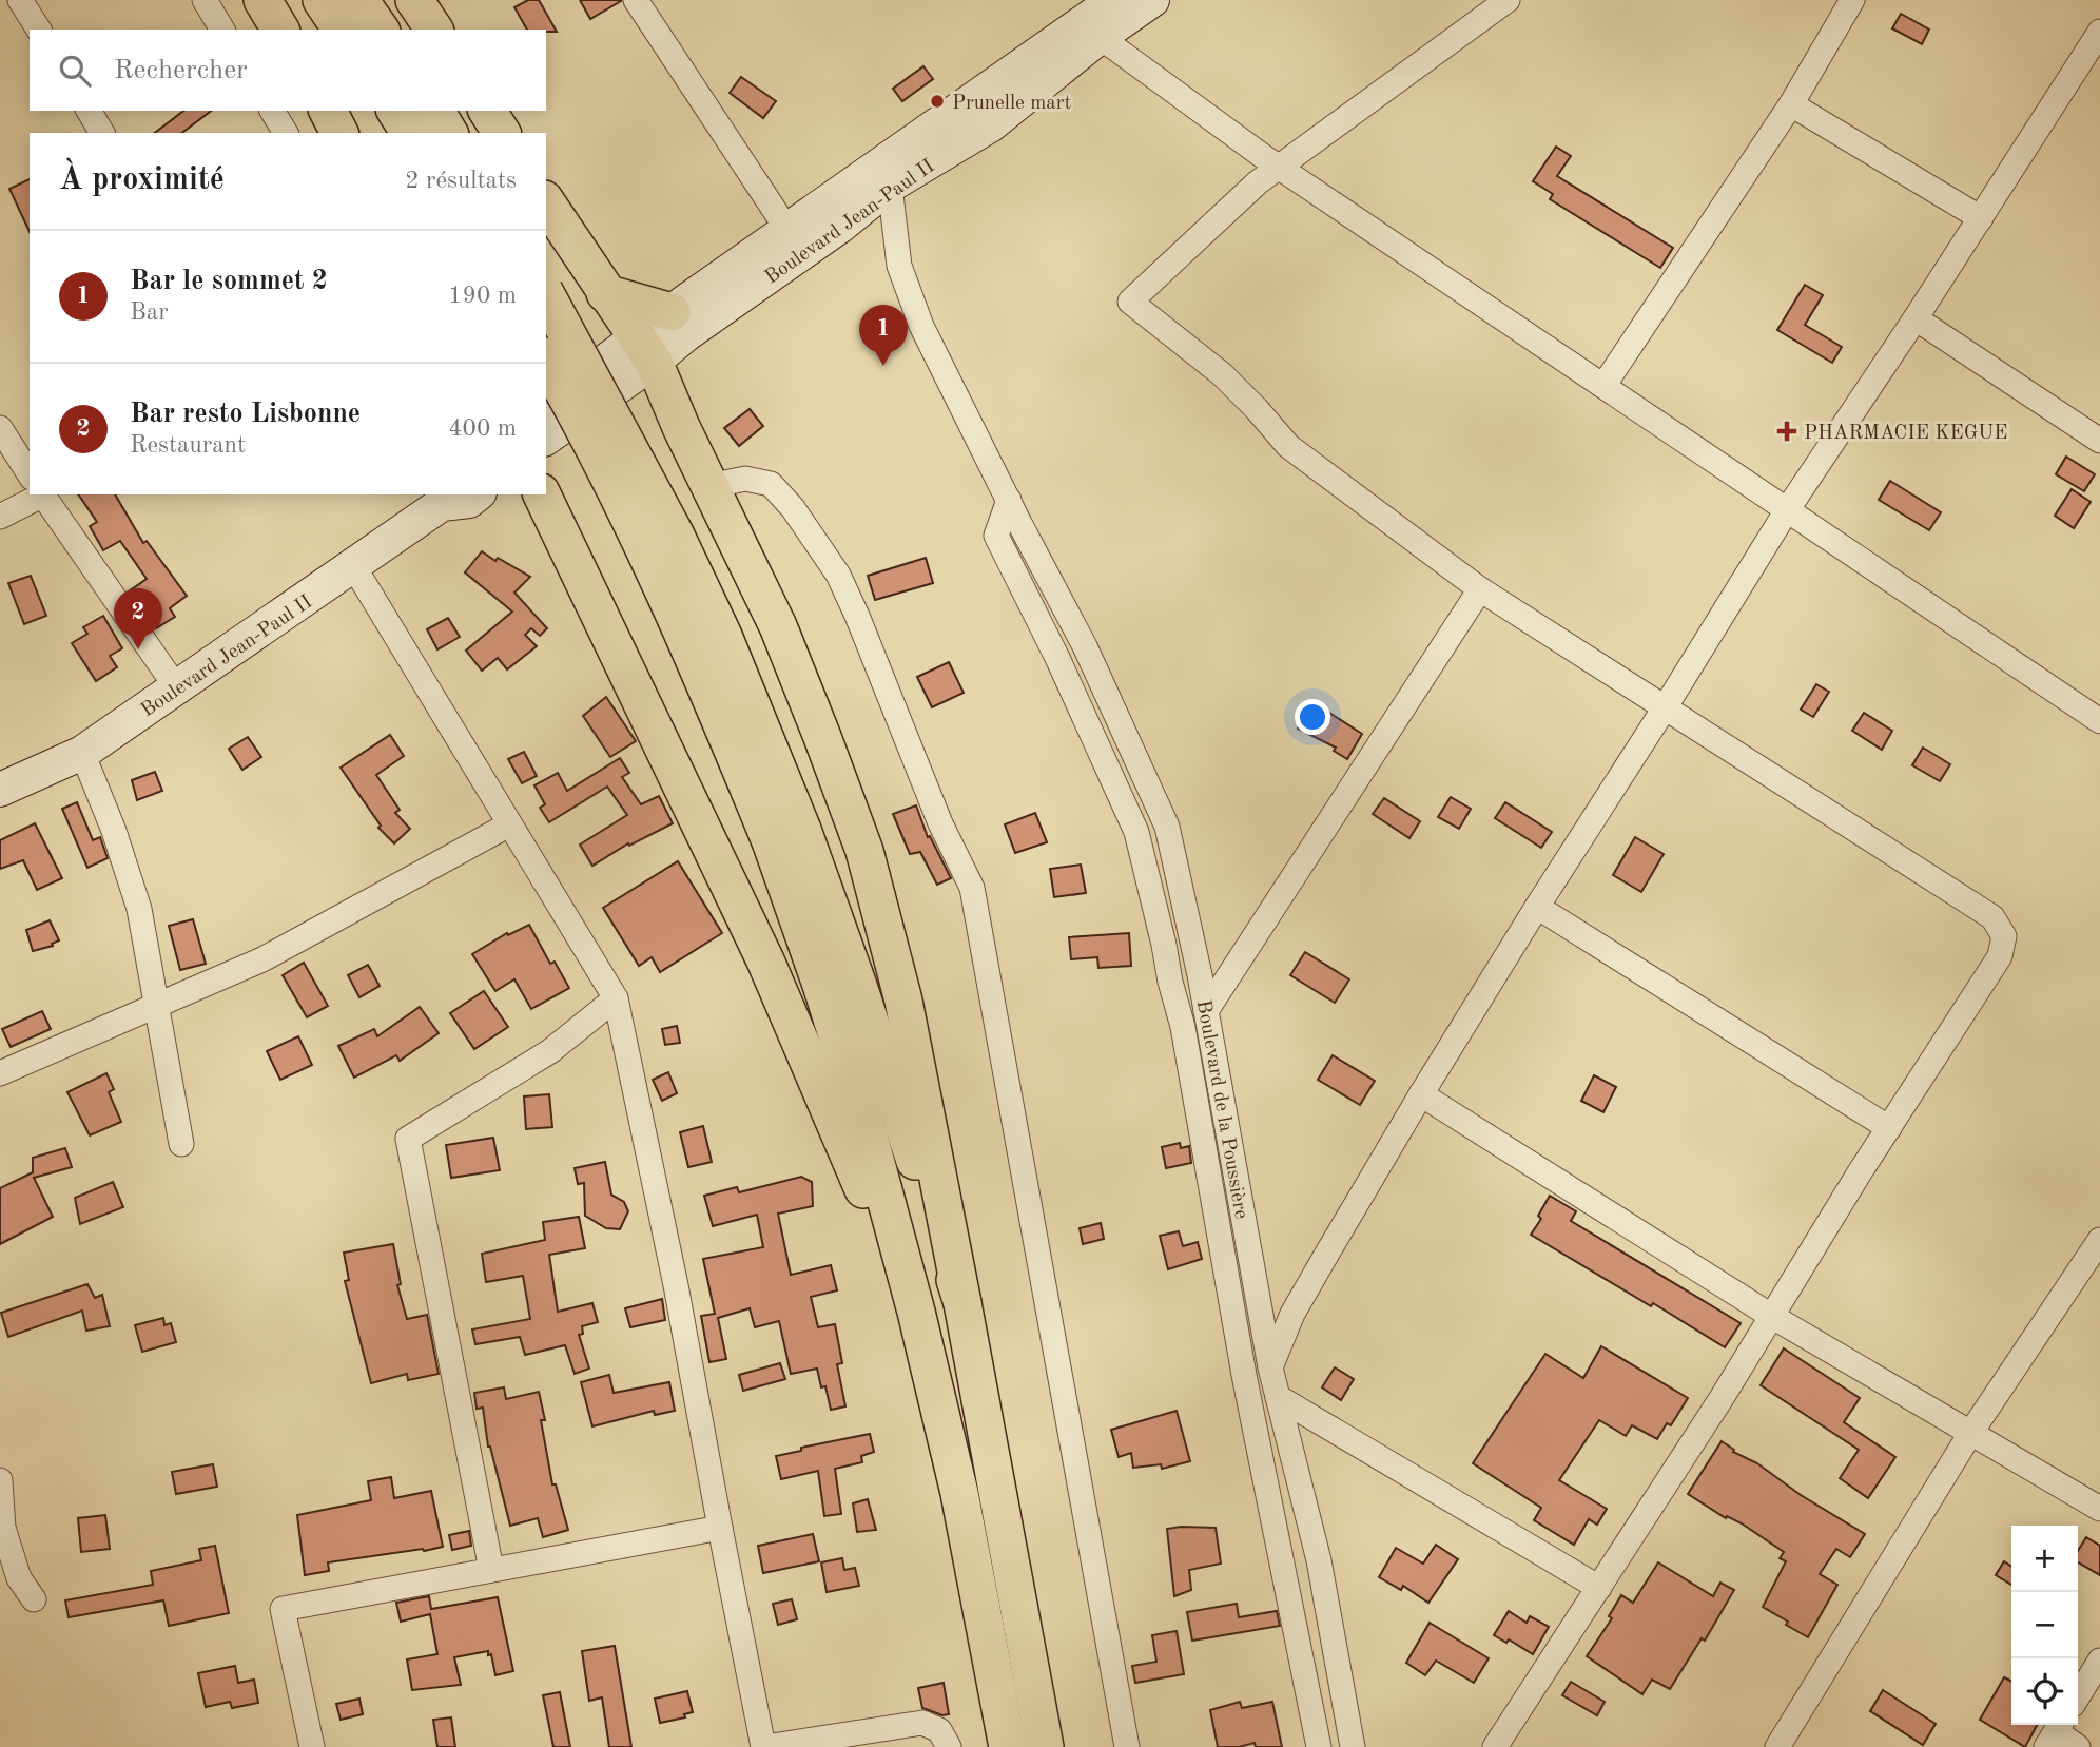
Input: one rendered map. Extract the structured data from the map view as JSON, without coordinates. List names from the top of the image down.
{
  "streets": {
    "main road": ["Boulevard Jean-Paul II"],
    "street": ["Boulevard de la Poussière"]
  },
  "crossings": [
    ["Boulevard Jean-Paul II", "Boulevard de la Poussière"]
  ],
  "places": {
    "other": ["Prunelle mart"],
    "health": ["PHARMACIE KEGUE"]
  },
  "page": {
    "search": "Rechercher",
    "heading": ["À proximité", "2 résultats"],
    "list": [
      {
        "mark": "1",
        "name": "Bar le sommet 2",
        "note": "Bar",
        "value": "190 m"
      },
      {
        "mark": "2",
        "name": "Bar resto Lisbonne",
        "note": "Restaurant",
        "value": "400 m"
      }
    ],
    "pins": ["1", "2"],
    "map_buttons": ["+", "−"]
  }
}
